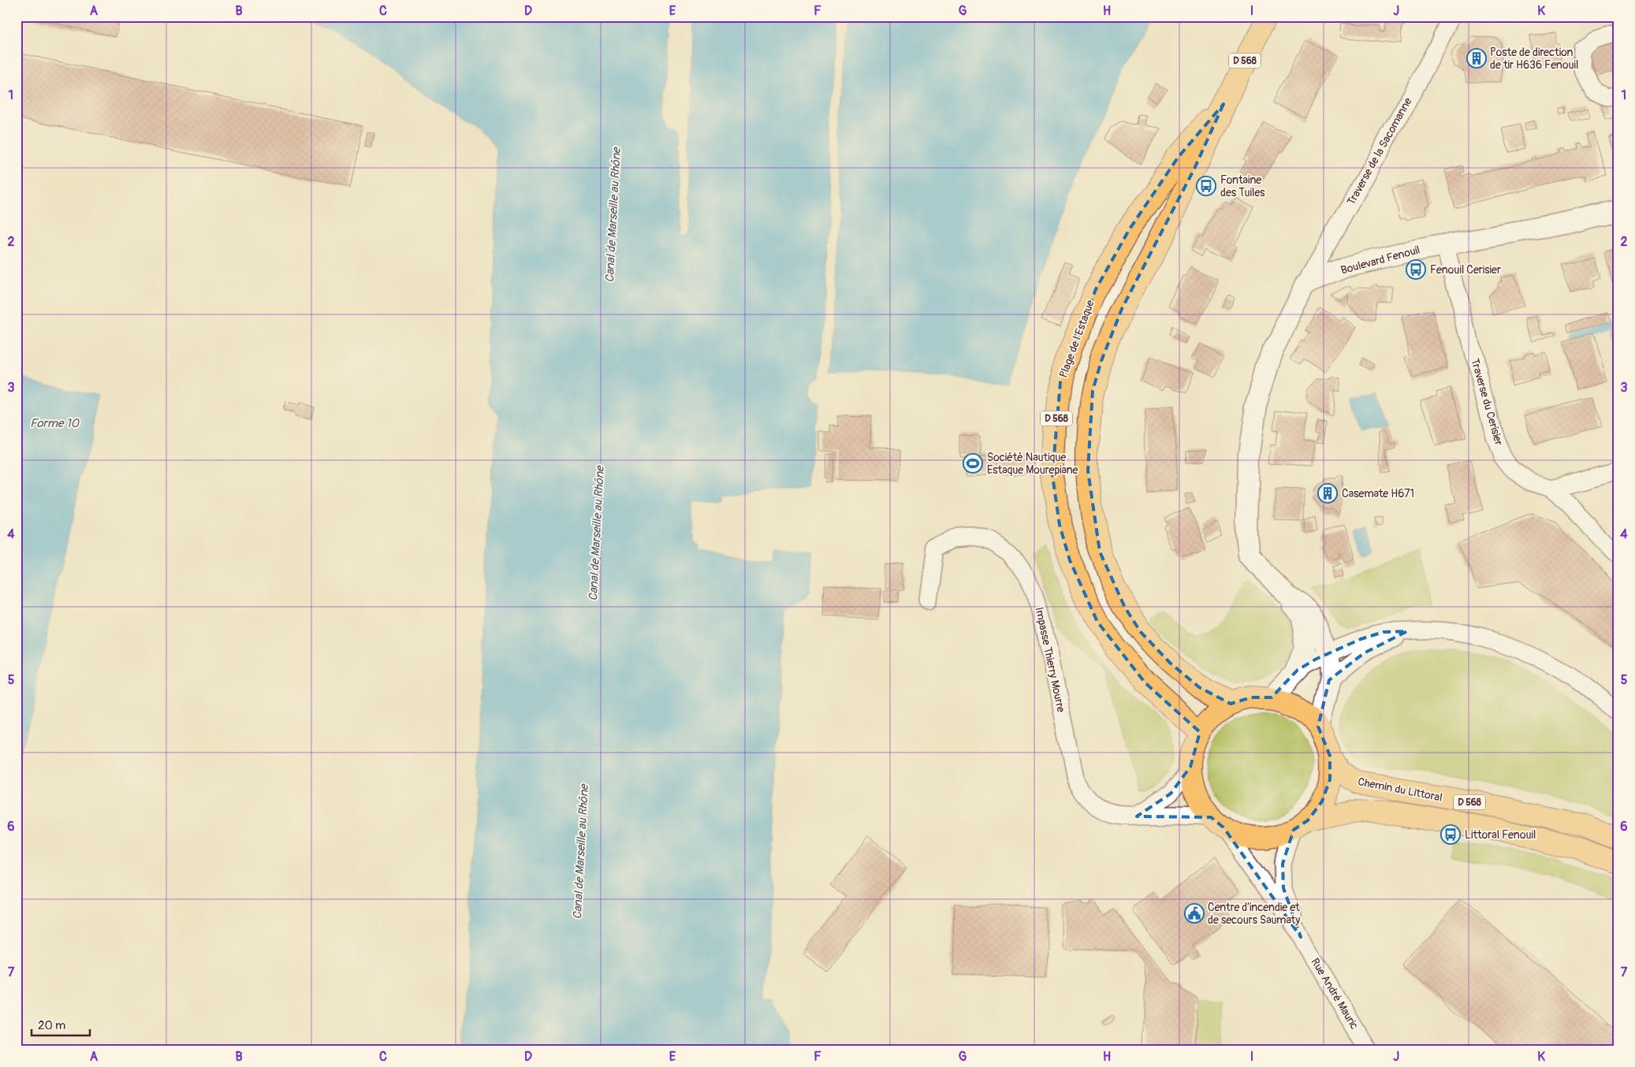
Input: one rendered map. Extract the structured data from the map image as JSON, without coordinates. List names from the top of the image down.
{
  "streets": {
    "main road": ["D 568", "Plage de l'Estaque", "Chemin du Littoral"],
    "street": [
      "Traverse de la Sacomanne",
      "Boulevard Fenouil",
      "Traverse du Cerisier",
      "Impasse Thierry Mourre",
      "Rue André Mauric"
    ]
  },
  "crossings": [
    ["Traverse de la Sacomanne", "Boulevard Fenouil"],
    ["Boulevard Fenouil", "Traverse du Cerisier"],
    ["Plage de l'Estaque", "Impasse Thierry Mourre"],
    ["Plage de l'Estaque", "Chemin du Littoral"],
    ["Plage de l'Estaque", "Rue André Mauric"],
    ["Impasse Thierry Mourre", "Chemin du Littoral"],
    ["Impasse Thierry Mourre", "Rue André Mauric"],
    ["Chemin du Littoral", "Rue André Mauric"]
  ],
  "water": ["Canal de Marseille au Rhône", "Forme 10"],
  "places": {
    "building": ["Poste de direction de tir H636 Fenouil", "Casemate H671"],
    "bus stop": ["Fontaine des Tuiles", "Fenouil Cerisier", "Littoral Fenouil"],
    "sports": ["Société Nautique Estaque Mourepiane"],
    "public building": ["Centre d’incendie et de secours Saumaty"]
  },
  "scale_bar": "20 m",
  "grid": {
    "columns": [
      "A",
      "B",
      "C",
      "D",
      "E",
      "F",
      "G",
      "H",
      "I",
      "J",
      "K"
    ],
    "rows": [
      "1",
      "2",
      "3",
      "4",
      "5",
      "6",
      "7"
    ]
  }
}
